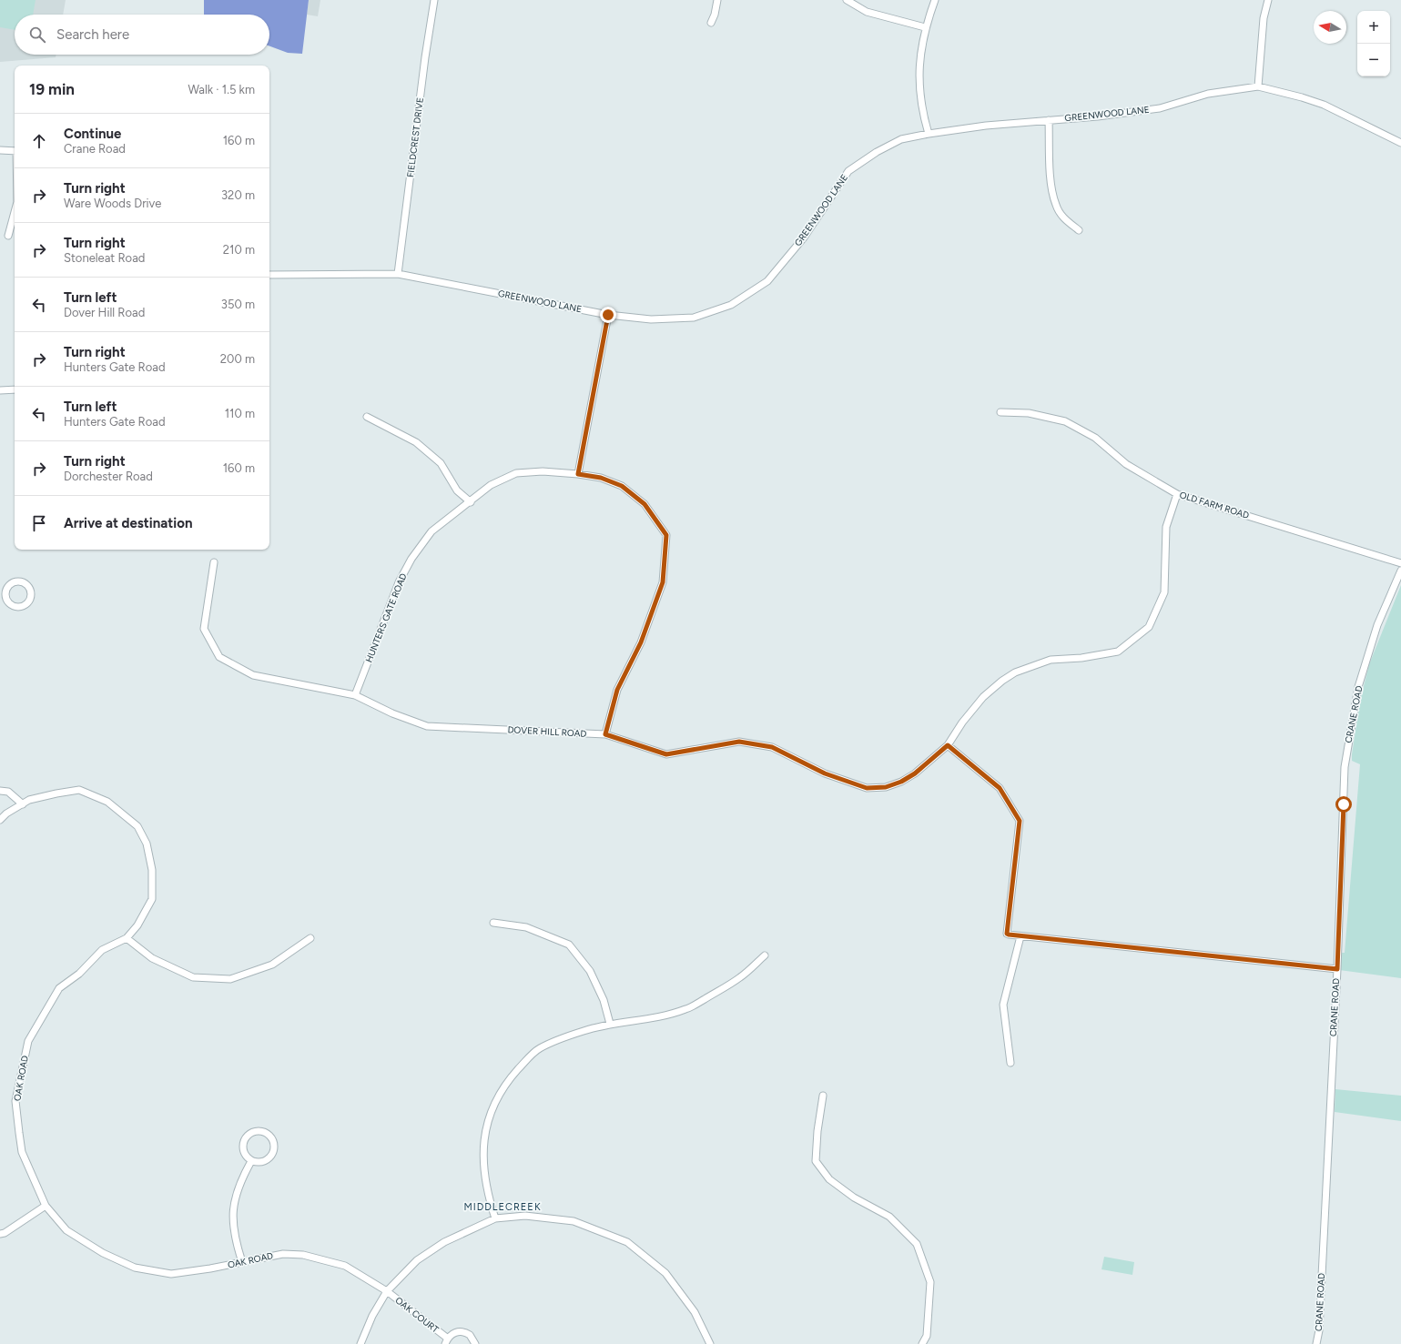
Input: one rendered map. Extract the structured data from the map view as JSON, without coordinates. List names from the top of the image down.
{
  "streets": {
    "street": [
      "GREENWOOD LANE",
      "FIELDCREST DRIVE",
      "OLD FARM ROAD",
      "HUNTERS GATE ROAD",
      "CRANE ROAD",
      "DOVER HILL ROAD",
      "OAK ROAD",
      "OAK COURT"
    ]
  },
  "crossings": [
    ["GREENWOOD LANE", "FIELDCREST DRIVE"],
    ["OLD FARM ROAD", "DOVER HILL ROAD"],
    ["HUNTERS GATE ROAD", "DOVER HILL ROAD"],
    ["OAK ROAD", "OAK COURT"]
  ],
  "districts": ["MIDDLECREEK"],
  "north": "left",
  "page": {
    "map_buttons": ["+", "−"],
    "search": "Search here",
    "heading": ["19 min", "Walk · 1.5 km"],
    "list": [
      ["Continue", "Crane Road", "160 m"],
      ["Turn right", "Ware Woods Drive", "320 m"],
      ["Turn right", "Stoneleat Road", "210 m"],
      ["Turn left", "Dover Hill Road", "350 m"],
      ["Turn right", "Hunters Gate Road", "200 m"],
      ["Turn left", "Hunters Gate Road", "110 m"],
      ["Turn right", "Dorchester Road", "160 m"],
      "Arrive at destination"
    ]
  }
}
